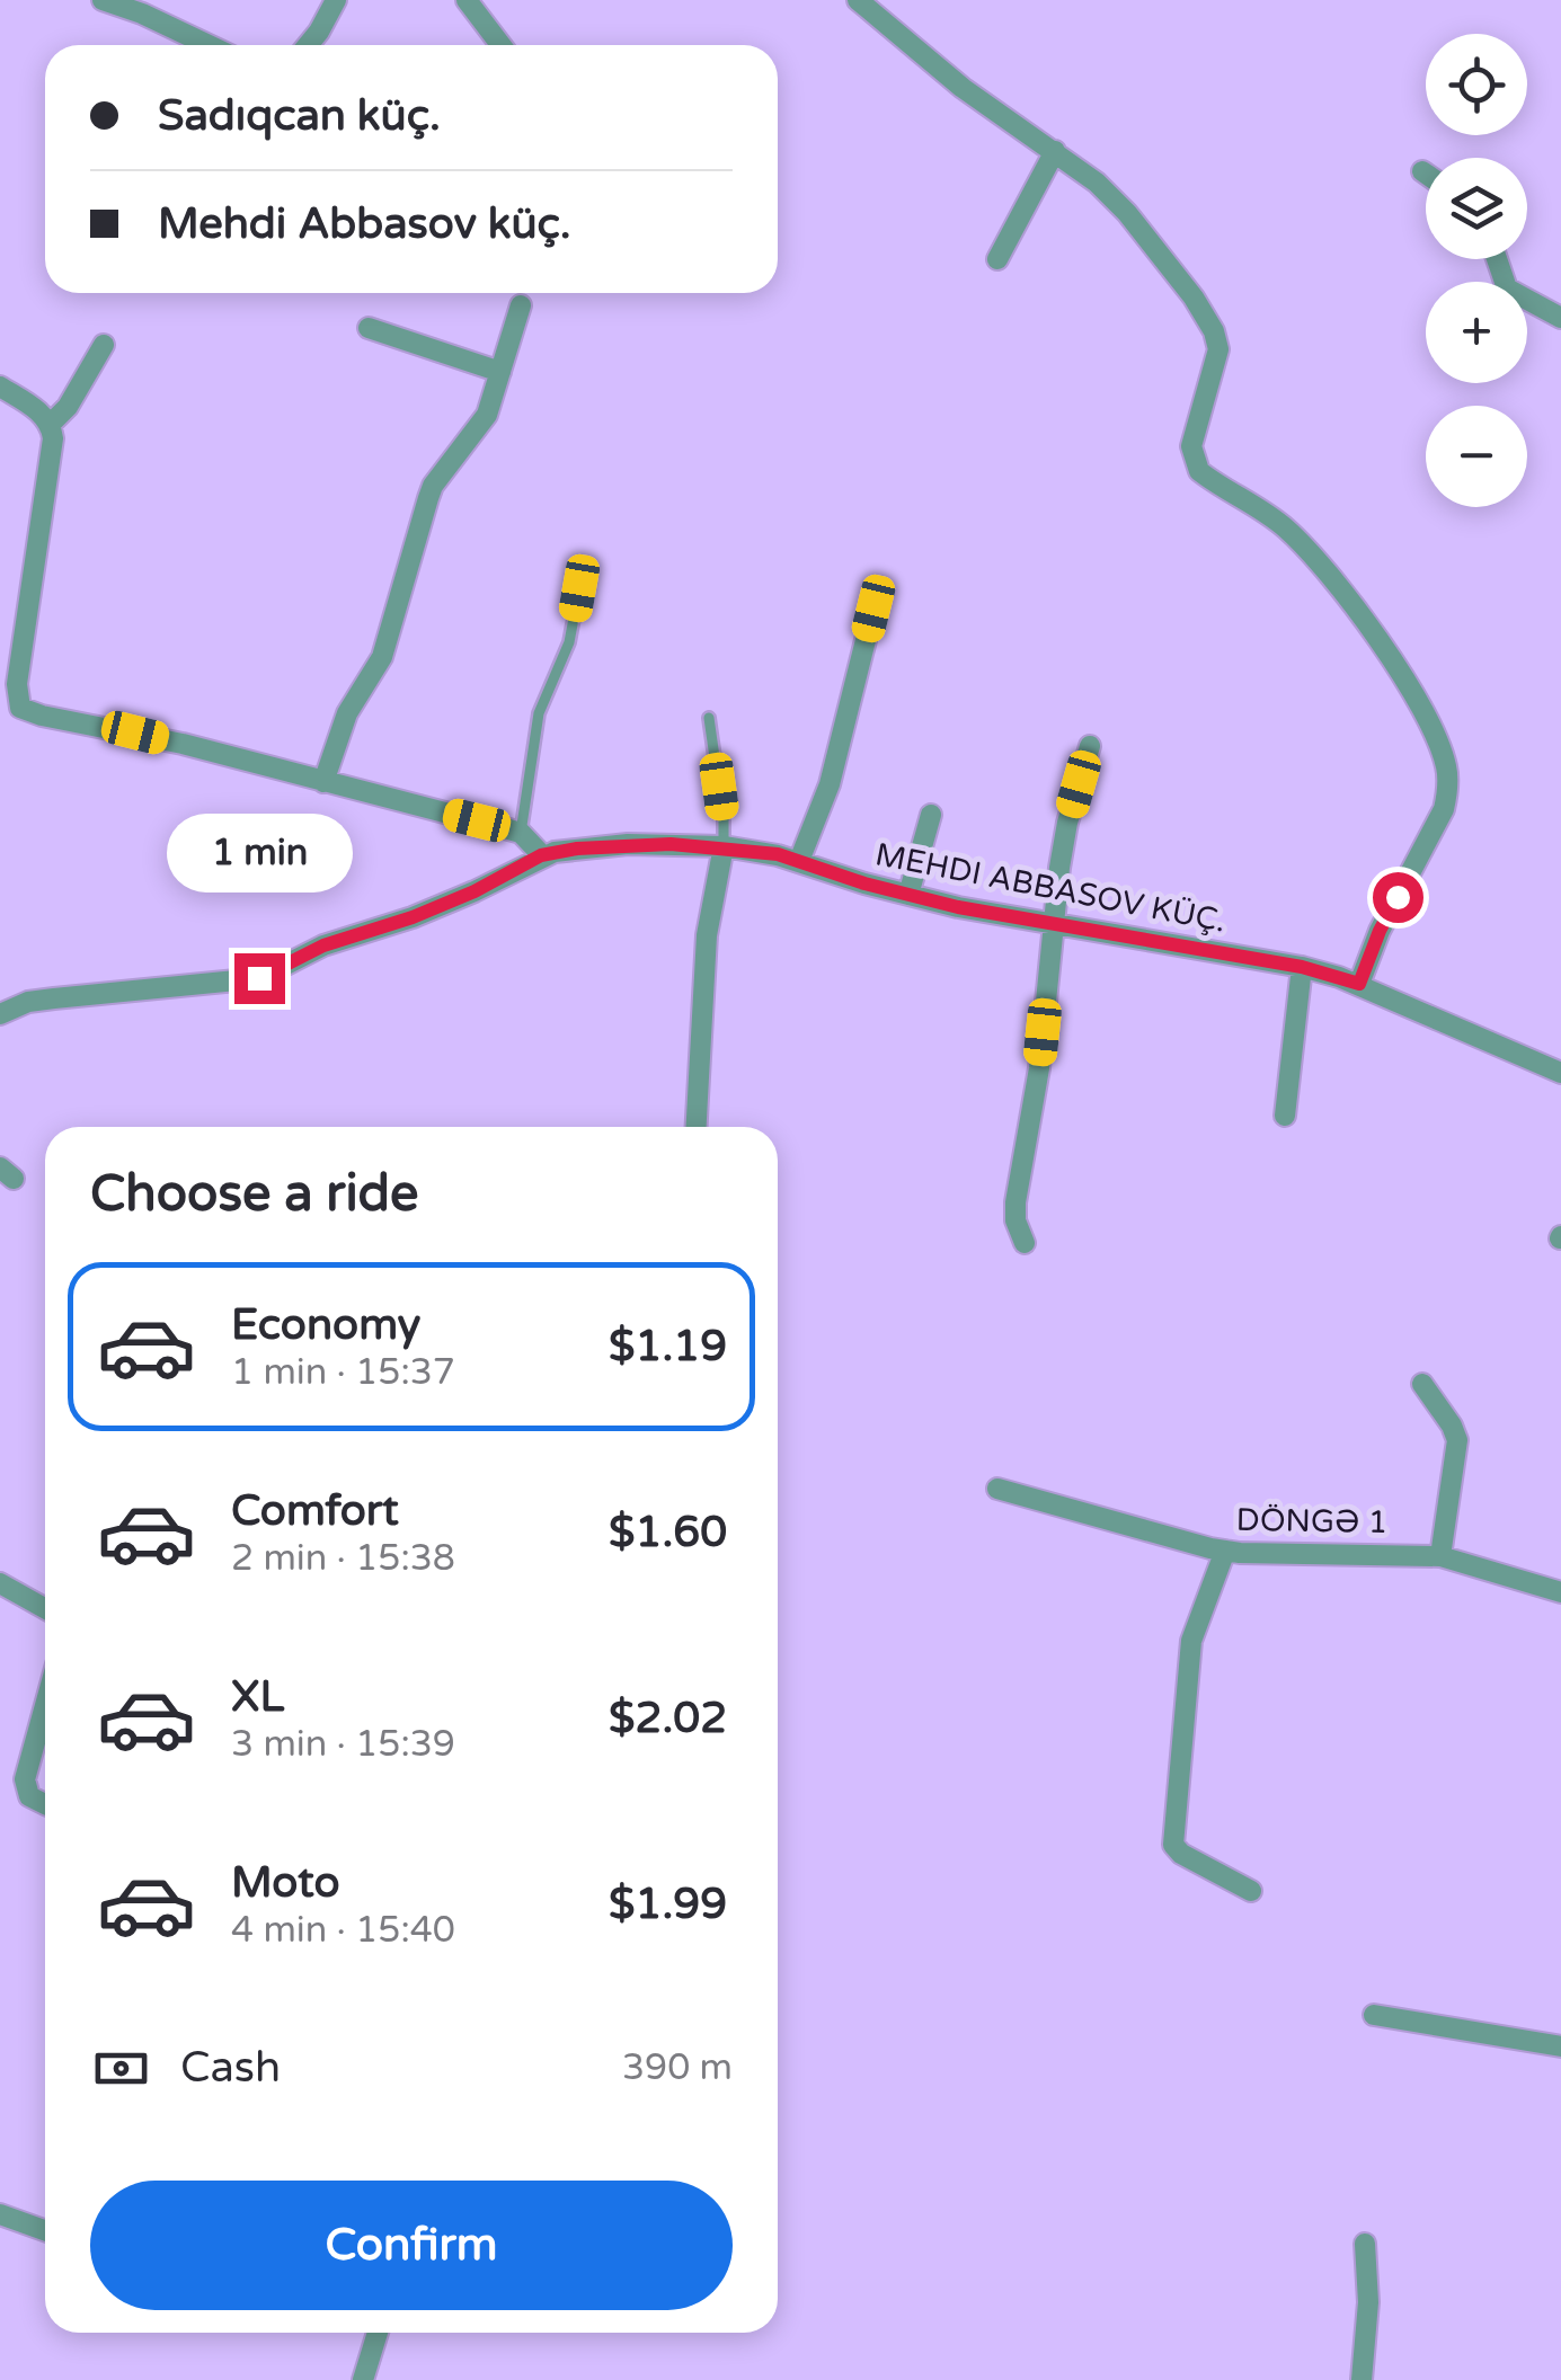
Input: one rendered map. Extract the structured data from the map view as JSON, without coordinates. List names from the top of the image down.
{
  "streets": {
    "street": ["MEHDI ABBASOV KÜÇ.", "DÖNGƏ 1"]
  },
  "page": {
    "map_buttons": ["+", "−"],
    "banner": ["Sadıqcan küç.", "Mehdi Abbasov küç."],
    "bubble": "1 min",
    "heading": "Choose a ride",
    "list": [
      {
        "name": "Economy",
        "note": "1 min · 15:37",
        "value": "$1.19"
      },
      {
        "name": "Comfort",
        "note": "2 min · 15:38",
        "value": "$1.60"
      },
      {
        "name": "XL",
        "note": "3 min · 15:39",
        "value": "$2.02"
      },
      {
        "name": "Moto",
        "note": "4 min · 15:40",
        "value": "$1.99"
      }
    ],
    "pay": ["Cash", "390 m"],
    "buttons": "Confirm"
  }
}
